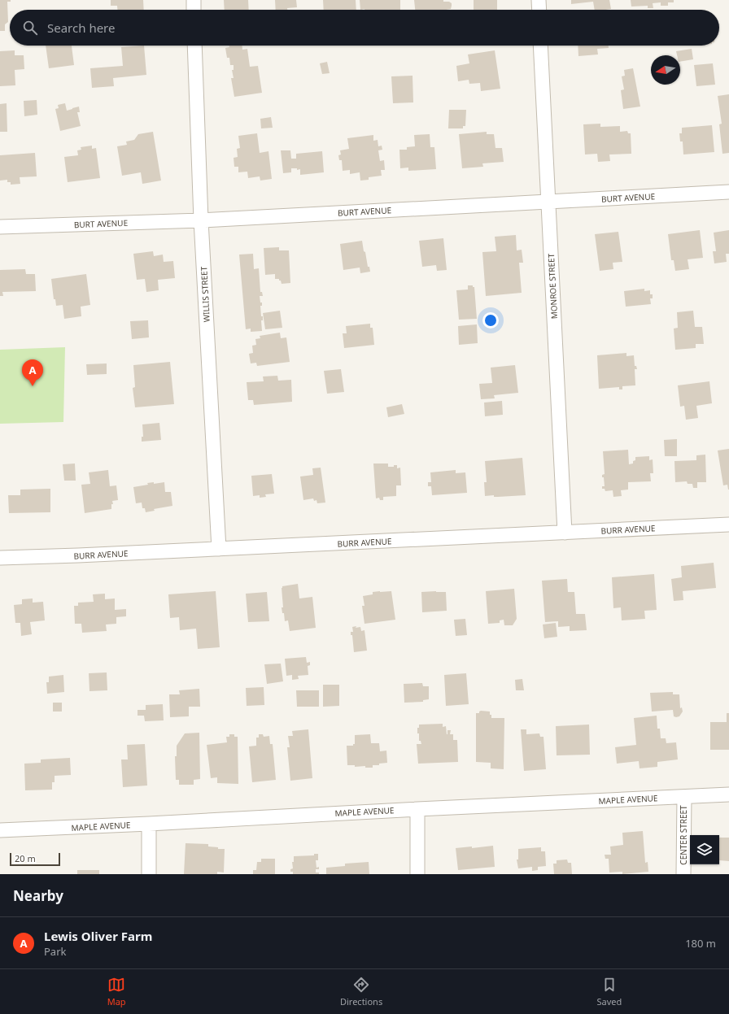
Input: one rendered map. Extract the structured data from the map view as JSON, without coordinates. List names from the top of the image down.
{
  "streets": {
    "street": [
      "BURT AVENUE",
      "MONROE STREET",
      "WILLIS STREET",
      "BURR AVENUE",
      "MAPLE AVENUE",
      "CENTER STREET"
    ]
  },
  "crossings": [
    ["BURT AVENUE", "MONROE STREET"],
    ["BURT AVENUE", "WILLIS STREET"],
    ["MONROE STREET", "BURR AVENUE"],
    ["WILLIS STREET", "BURR AVENUE"],
    ["MAPLE AVENUE", "CENTER STREET"]
  ],
  "scale_bar": "20 m",
  "north": "left",
  "page": {
    "search": "Search here",
    "pins": "A",
    "scale": "20 m",
    "heading": "Nearby",
    "list": [
      {
        "mark": "A",
        "name": "Lewis Oliver Farm",
        "note": "Park",
        "value": "180 m"
      }
    ],
    "nav": ["Map", "Directions", "Saved"]
  }
}
